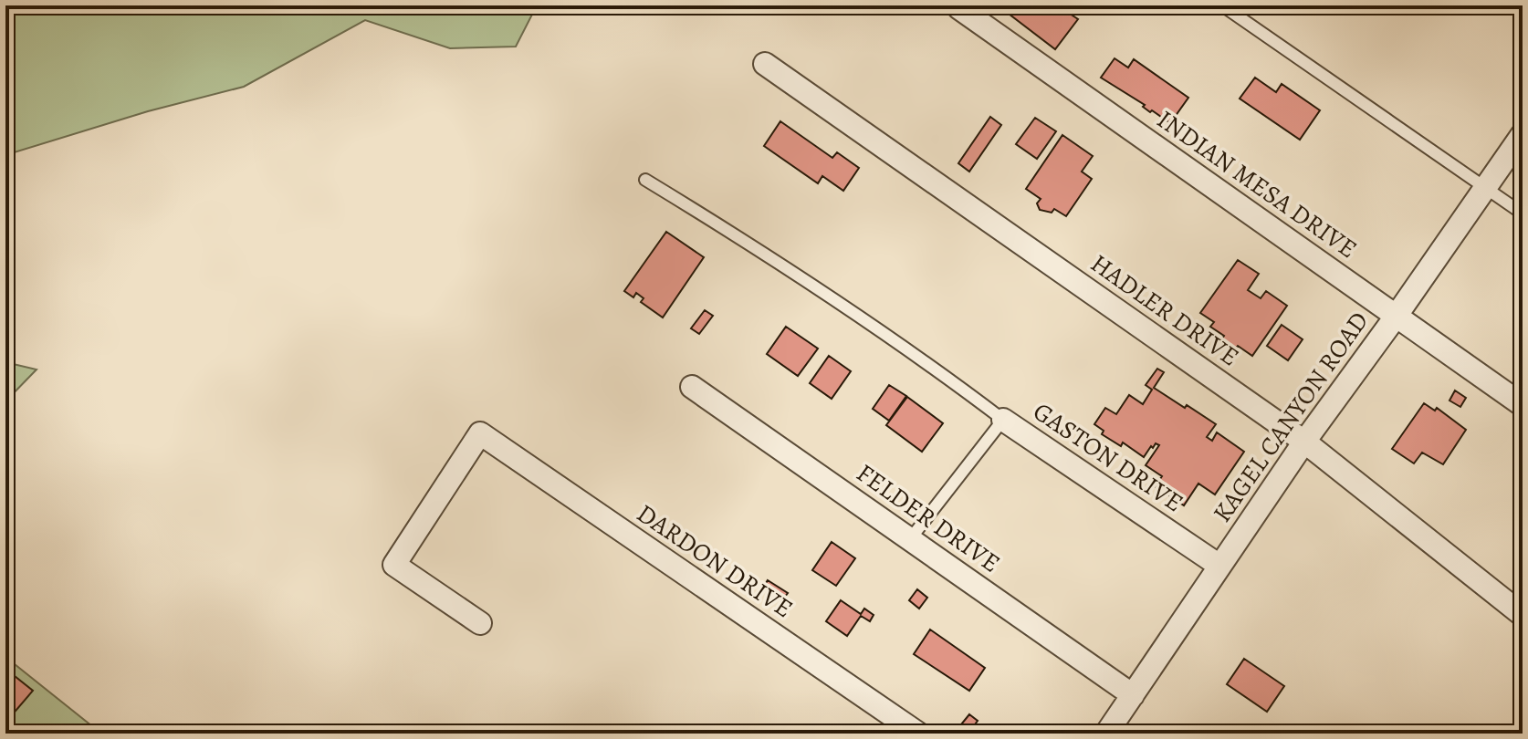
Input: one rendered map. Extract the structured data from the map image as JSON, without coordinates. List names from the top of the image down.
{
  "streets": {
    "street": [
      "INDIAN MESA DRIVE",
      "HADLER DRIVE",
      "KAGEL CANYON ROAD",
      "GASTON DRIVE",
      "FELDER DRIVE",
      "DARDON DRIVE"
    ]
  },
  "crossings": [
    ["INDIAN MESA DRIVE", "KAGEL CANYON ROAD"],
    ["HADLER DRIVE", "KAGEL CANYON ROAD"],
    ["KAGEL CANYON ROAD", "GASTON DRIVE"],
    ["KAGEL CANYON ROAD", "FELDER DRIVE"]
  ]
}
